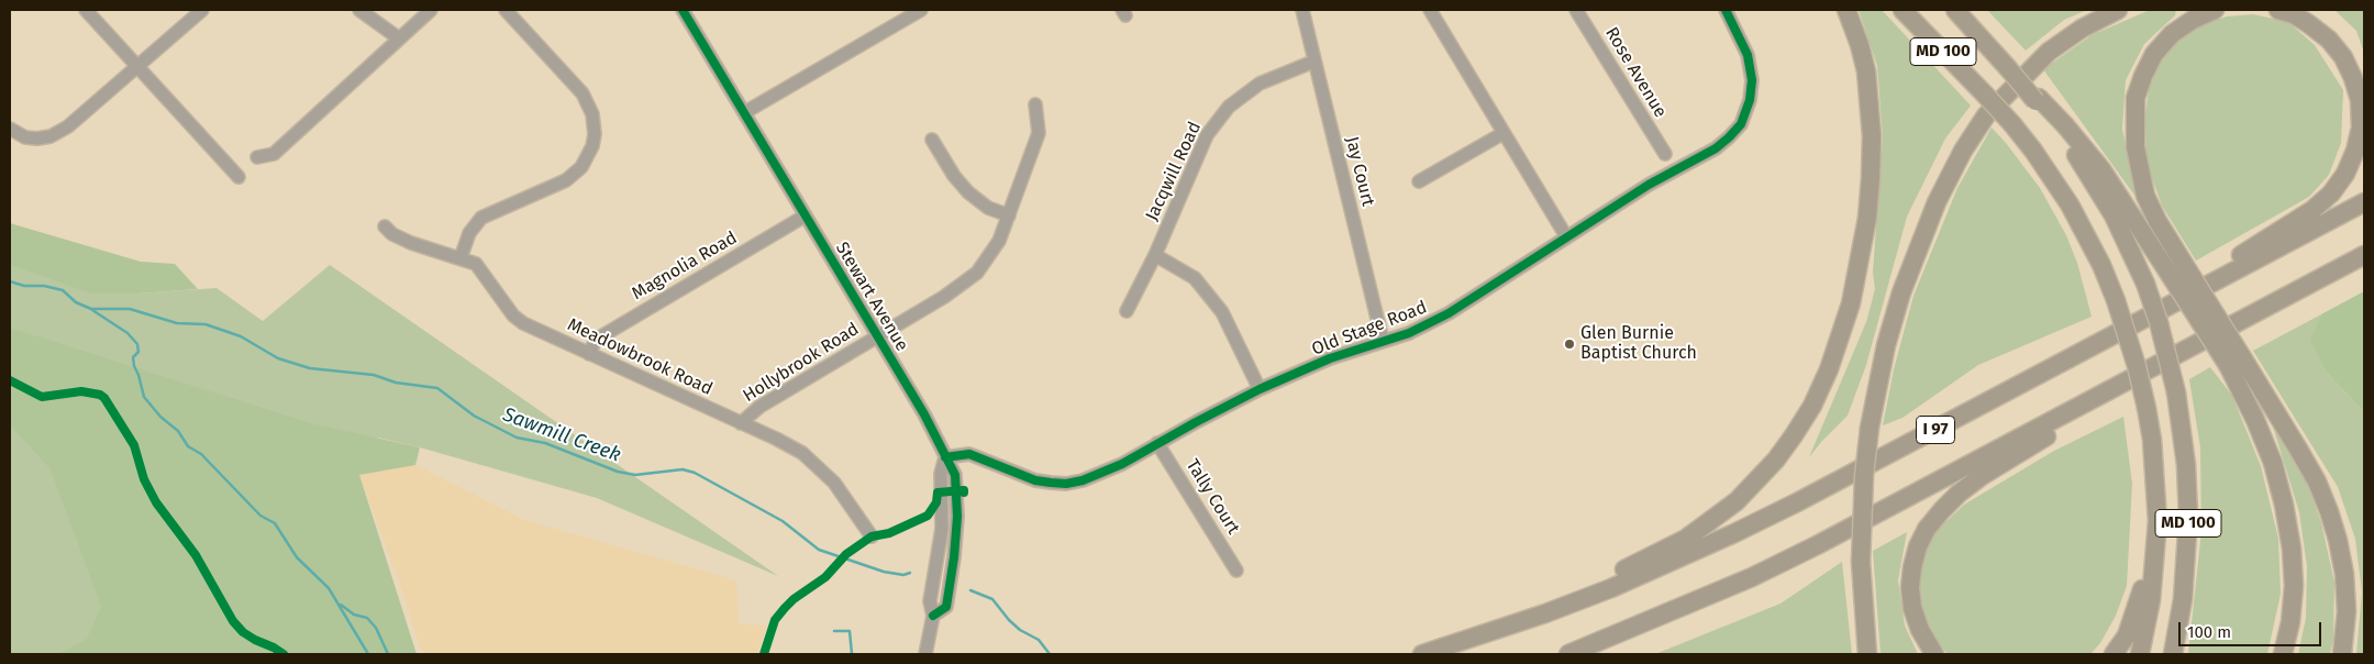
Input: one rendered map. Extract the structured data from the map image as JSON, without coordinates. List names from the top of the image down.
{
  "streets": {
    "highway": ["MD 100", "I 97"],
    "street": [
      "Rose Avenue",
      "Jacqwill Road",
      "Jay Court",
      "Magnolia Road",
      "Stewart Avenue",
      "Old Stage Road",
      "Meadowbrook Road",
      "Hollybrook Road",
      "Tally Court"
    ]
  },
  "crossings": [
    ["Jacqwill Road", "Jay Court"],
    ["Jay Court", "Old Stage Road"],
    ["Magnolia Road", "Stewart Avenue"],
    ["Magnolia Road", "Meadowbrook Road"],
    ["Stewart Avenue", "Old Stage Road"],
    ["Stewart Avenue", "Hollybrook Road"],
    ["Old Stage Road", "Tally Court"],
    ["Meadowbrook Road", "Hollybrook Road"]
  ],
  "water": ["Sawmill Creek"],
  "places": ["Glen Burnie Baptist Church"],
  "scale_bar": "100 m"
}
